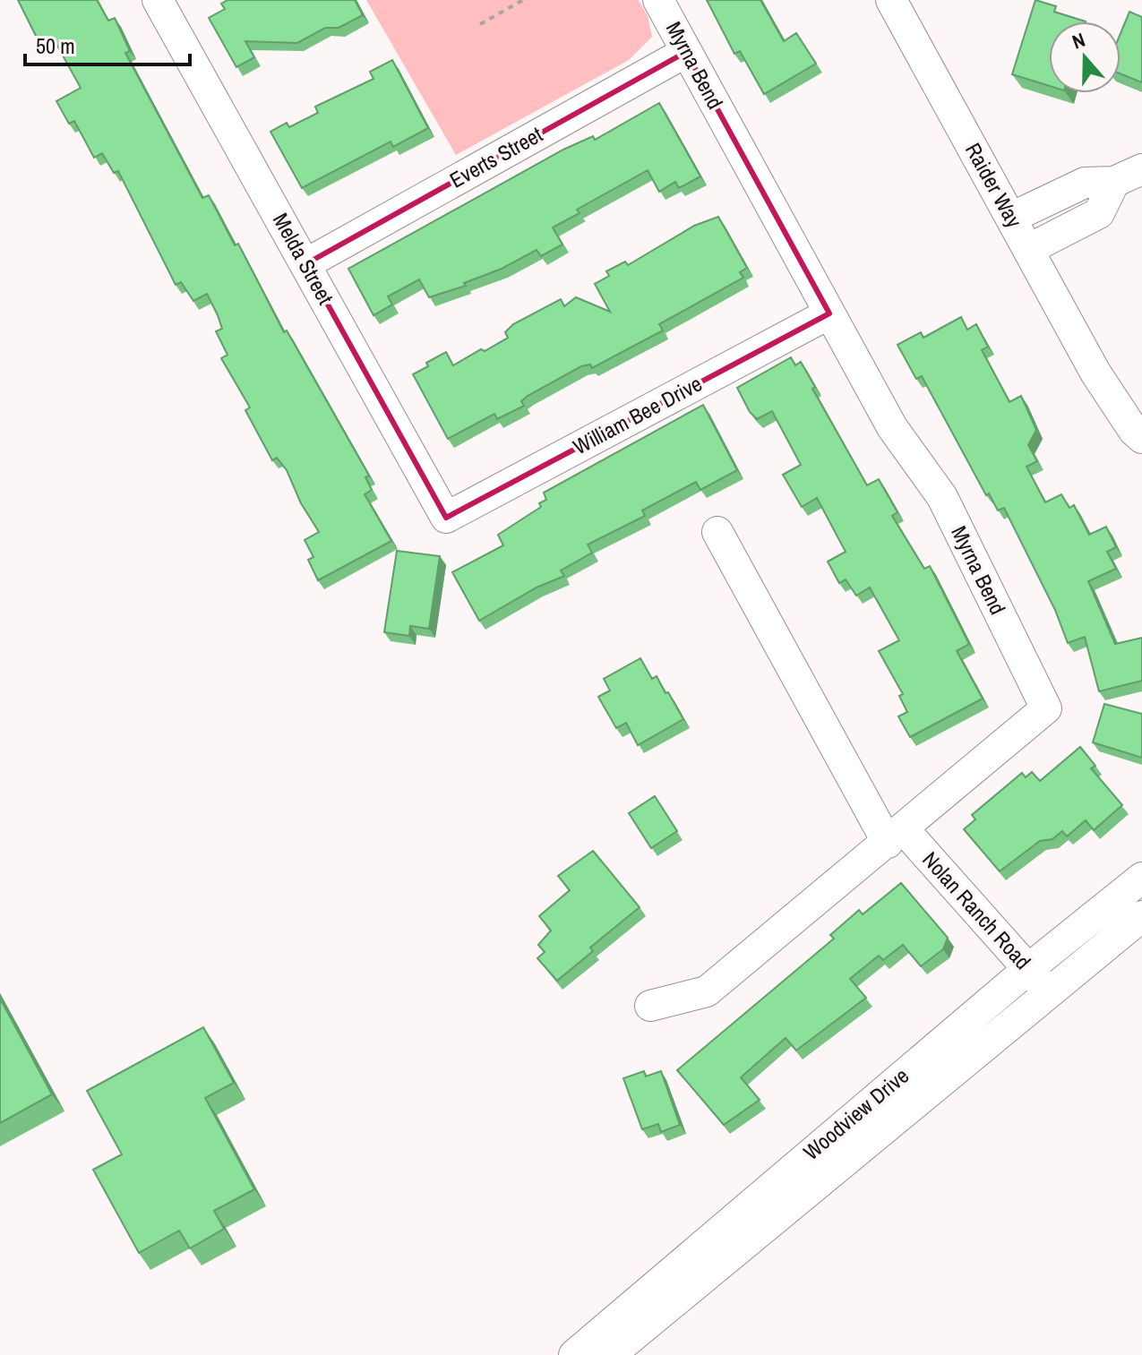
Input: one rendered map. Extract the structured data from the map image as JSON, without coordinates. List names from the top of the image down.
{
  "streets": {
    "street": [
      "Myrna Bend",
      "Everts Street",
      "Raider Way",
      "Melda Street",
      "William Bee Drive",
      "Nolan Ranch Road",
      "Woodview Drive"
    ]
  },
  "crossings": [
    ["Myrna Bend", "Everts Street"],
    ["Myrna Bend", "William Bee Drive"],
    ["Myrna Bend", "Nolan Ranch Road"],
    ["Everts Street", "Melda Street"],
    ["Melda Street", "William Bee Drive"],
    ["Nolan Ranch Road", "Woodview Drive"]
  ],
  "scale_bar": "50 m",
  "north": "top"
}
